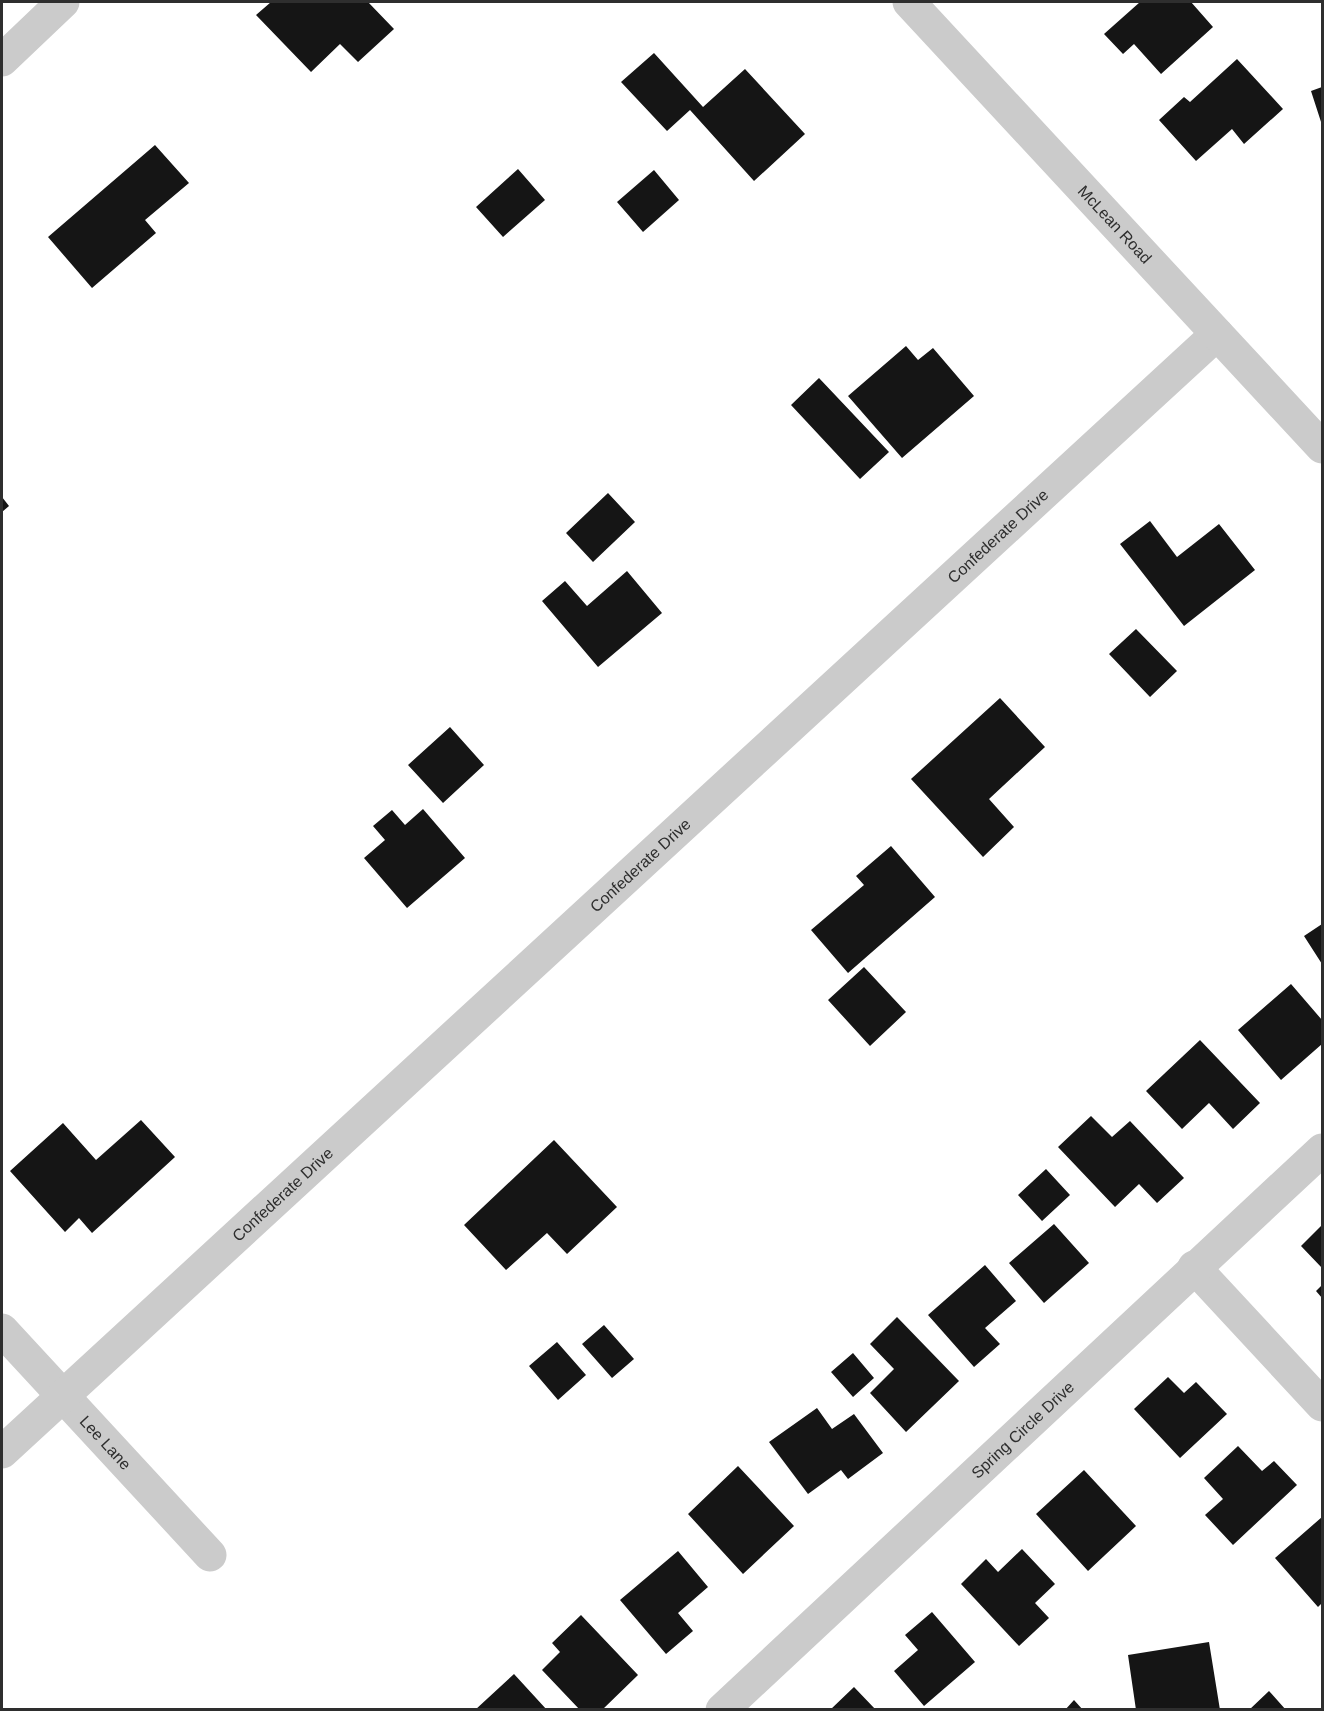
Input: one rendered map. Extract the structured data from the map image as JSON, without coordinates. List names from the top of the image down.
{
  "streets": {
    "street": [
      "McLean Road",
      "Confederate Drive",
      "Spring Circle Drive",
      "Lee Lane"
    ]
  },
  "crossings": [
    ["McLean Road", "Confederate Drive"],
    ["Confederate Drive", "Lee Lane"]
  ]
}
